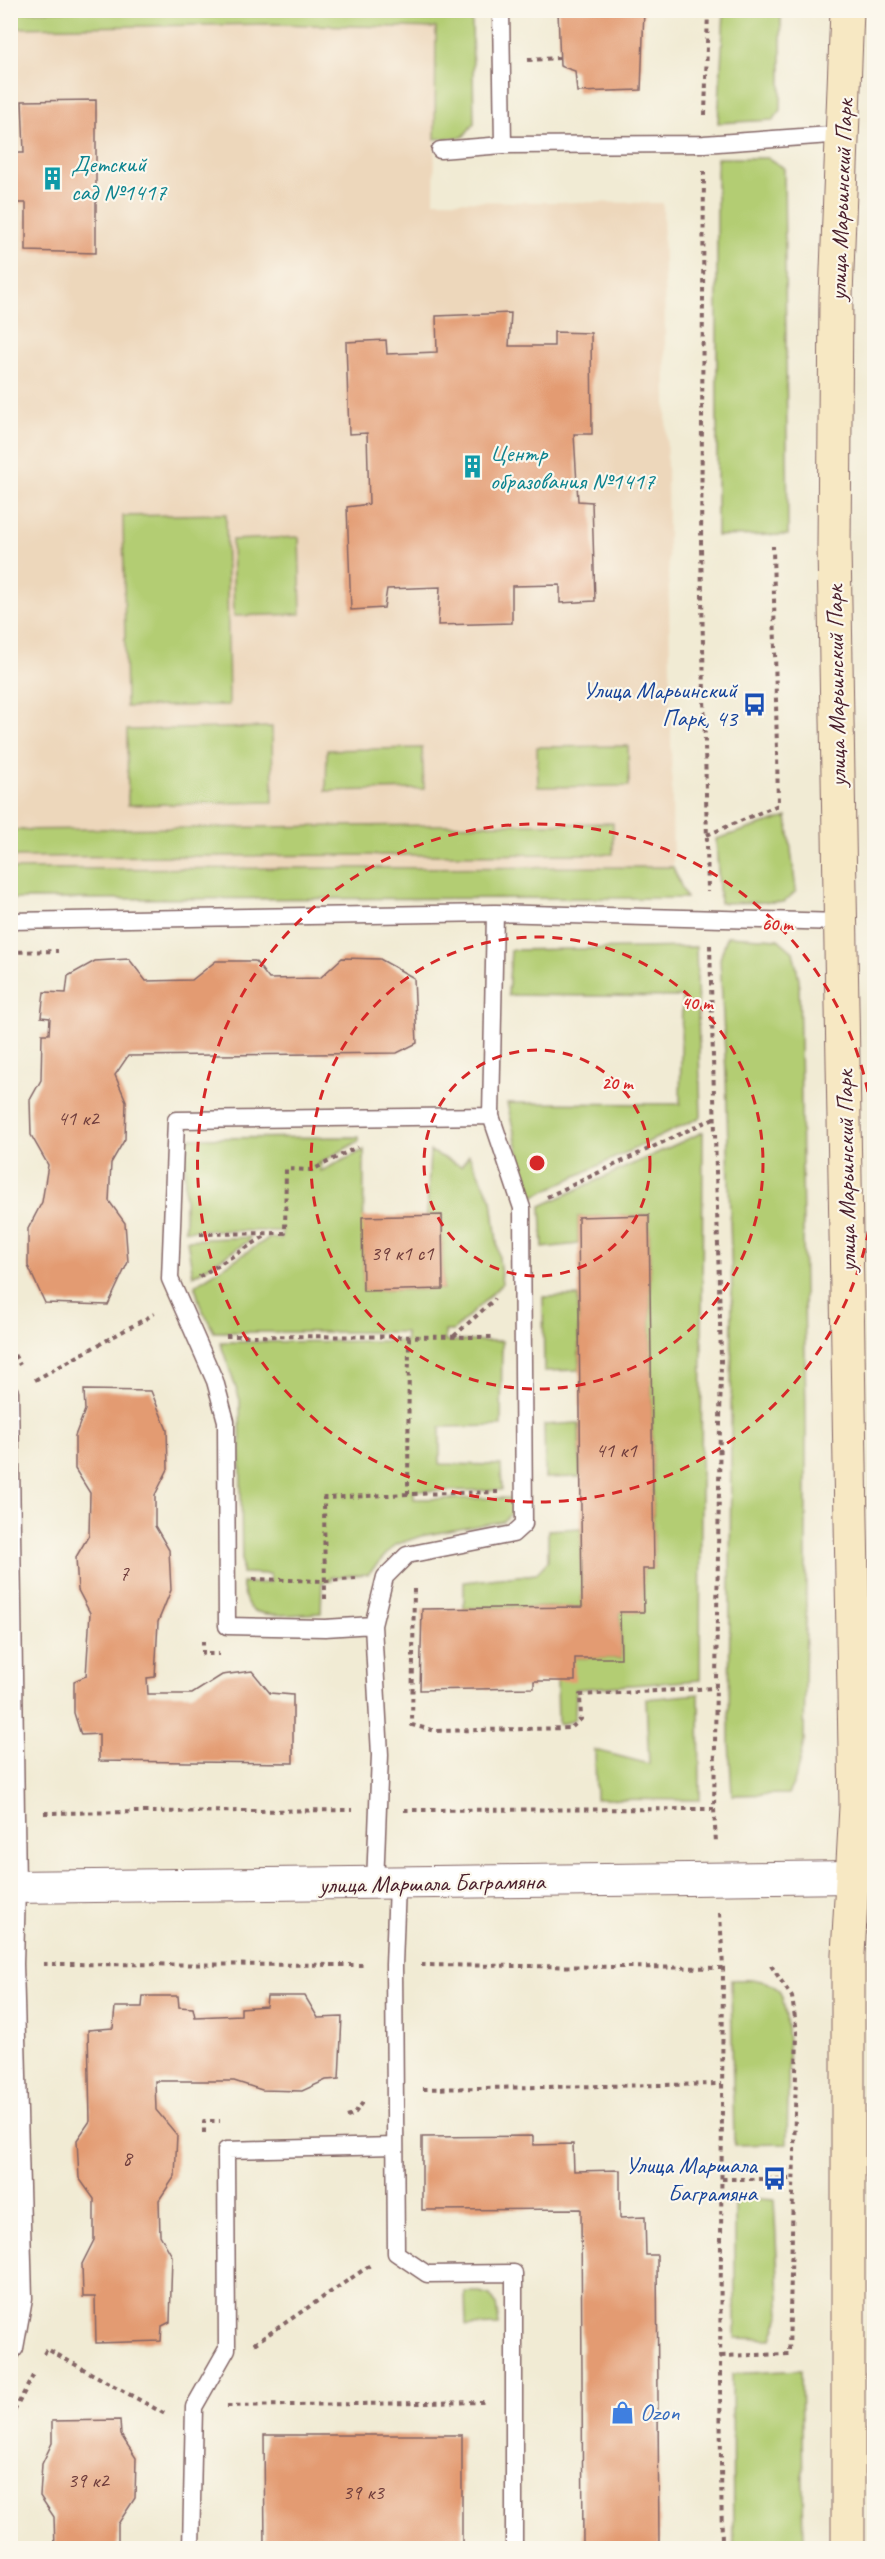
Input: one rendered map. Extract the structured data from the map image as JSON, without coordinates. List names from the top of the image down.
{
  "streets": {
    "main road": ["улица Марьинский Парк"],
    "street": ["улица Маршала Баграмяна"]
  },
  "crossings": [
    ["улица Марьинский Парк", "улица Маршала Баграмяна"]
  ],
  "places": {
    "building": ["Детский сад №1417", "Центр образования №1417"],
    "bus stop": ["Улица Марьинский Парк, 43", "Улица Маршала Баграмяна"],
    "shop": ["Ozon"]
  },
  "house_numbers": [
    "41 к2",
    "39 к1 с1",
    "41 к1",
    "7",
    "8",
    "39 к2",
    "39 к3"
  ],
  "rings": ["60 m", "40 m", "20 m"]
}
